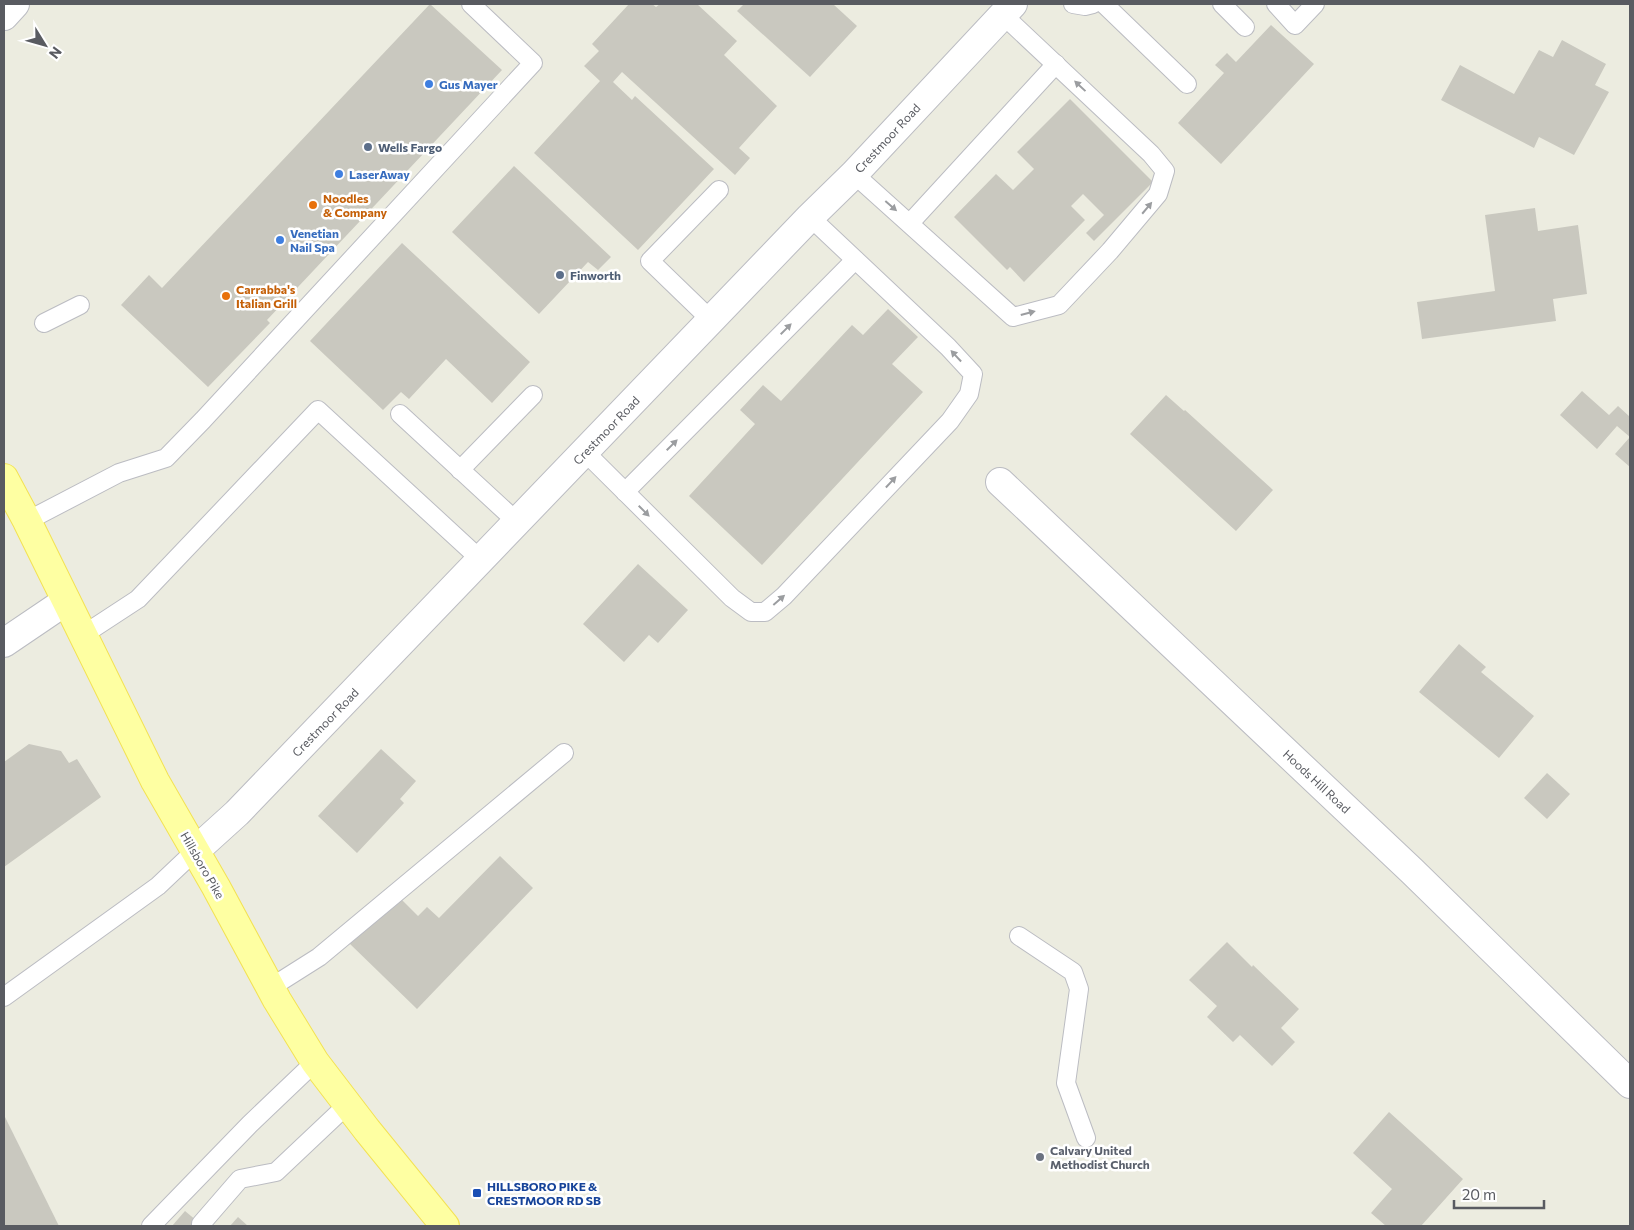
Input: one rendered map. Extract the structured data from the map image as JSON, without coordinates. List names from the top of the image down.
{
  "streets": {
    "main road": ["Hillsboro Pike"],
    "street": ["Crestmoor Road", "Hoods Hill Road"]
  },
  "crossings": [
    ["Crestmoor Road", "Hillsboro Pike"]
  ],
  "places": {
    "other": [
      "Gus Mayer",
      "Wells Fargo",
      "LaserAway",
      "Noodles & Company",
      "Venetian Nail Spa",
      "Finworth",
      "Carrabba's Italian Grill",
      "Calvary United Methodist Church"
    ],
    "transit": ["HILLSBORO PIKE & CRESTMOOR RD SB"]
  },
  "scale_bar": "20 m",
  "north": "bottom right"
}
